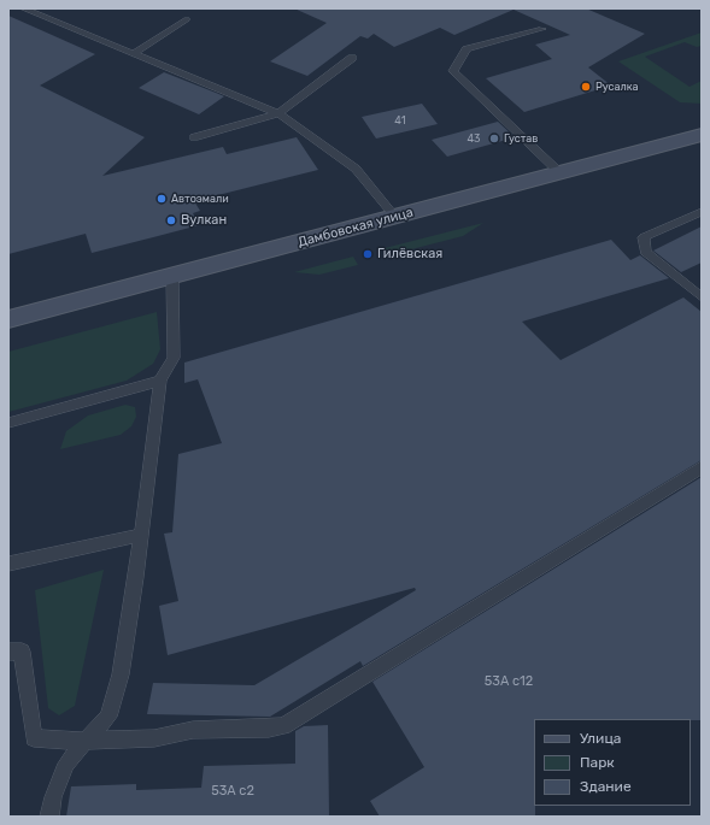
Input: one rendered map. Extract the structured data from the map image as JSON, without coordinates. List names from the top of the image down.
{
  "streets": {
    "main road": ["Дамбовская улица"]
  },
  "places": [
    "Русалка",
    "Густав",
    "Автоэмали",
    "Вулкан",
    "Гилёвская"
  ],
  "house_numbers": [
    "41",
    "43",
    "53А с12",
    "53А с2"
  ],
  "legend": ["Улица", "Парк", "Здание"]
}
